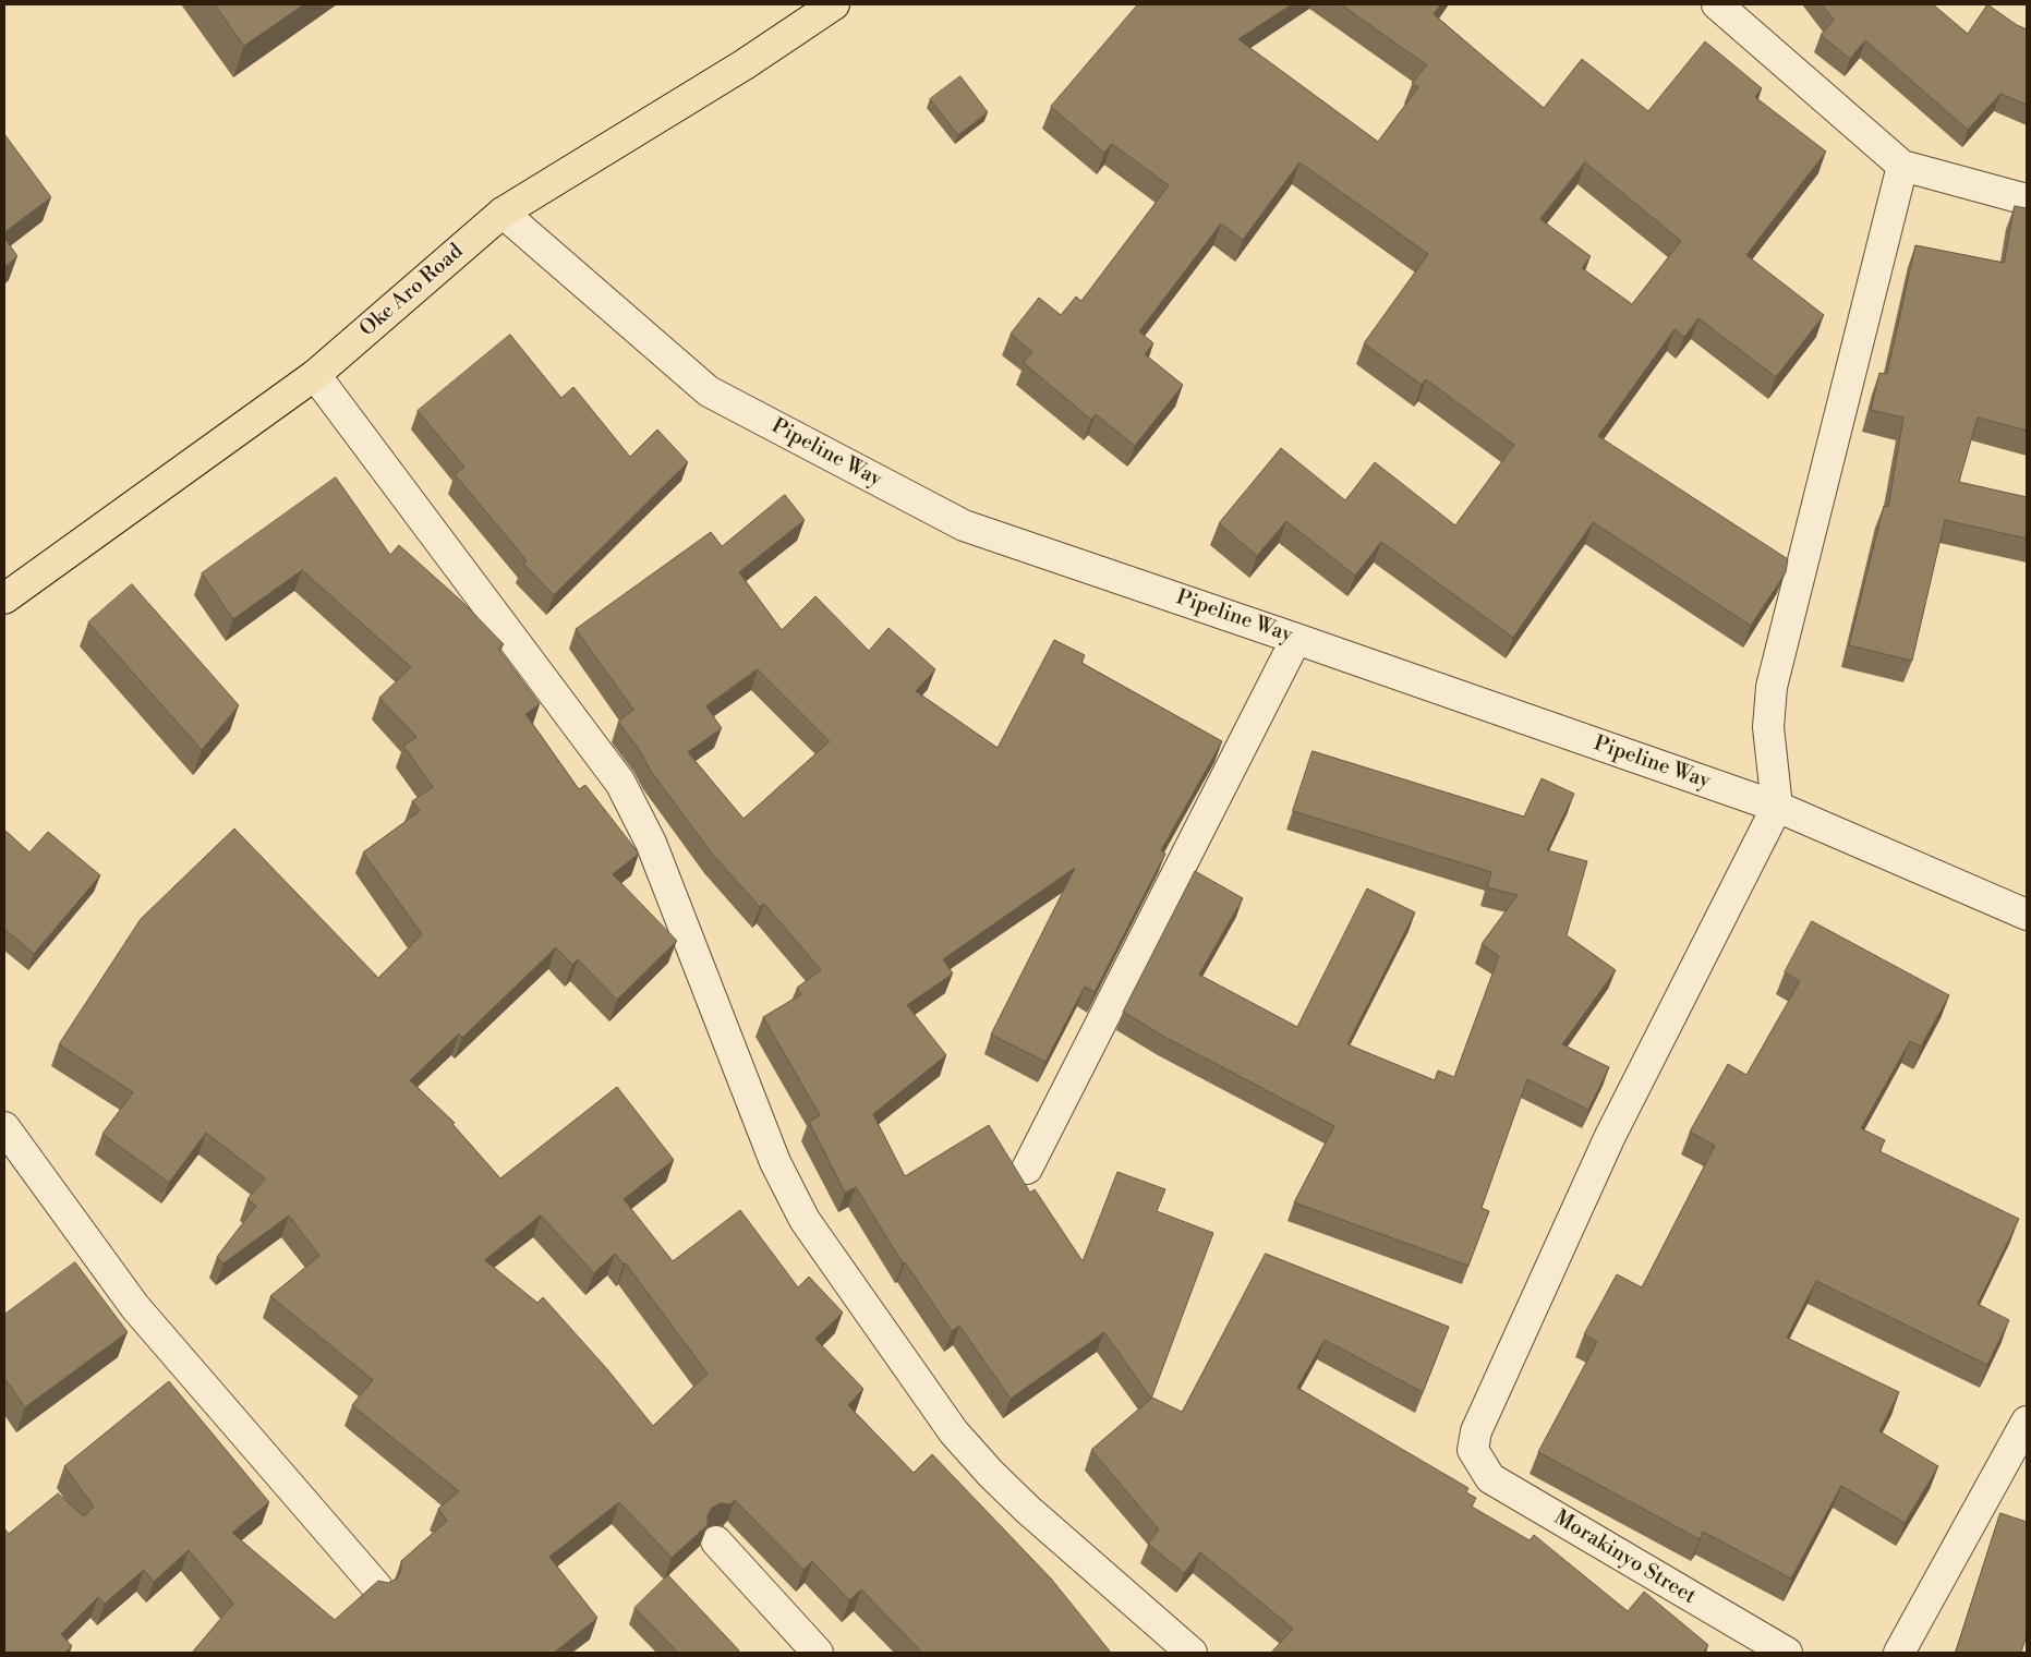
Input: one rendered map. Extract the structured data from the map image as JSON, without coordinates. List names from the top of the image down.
{
  "streets": {
    "main road": ["Oke Aro Road"],
    "street": ["Pipeline Way", "Morakinyo Street"]
  },
  "crossings": [
    ["Oke Aro Road", "Pipeline Way"],
    ["Pipeline Way", "Morakinyo Street"]
  ]
}
